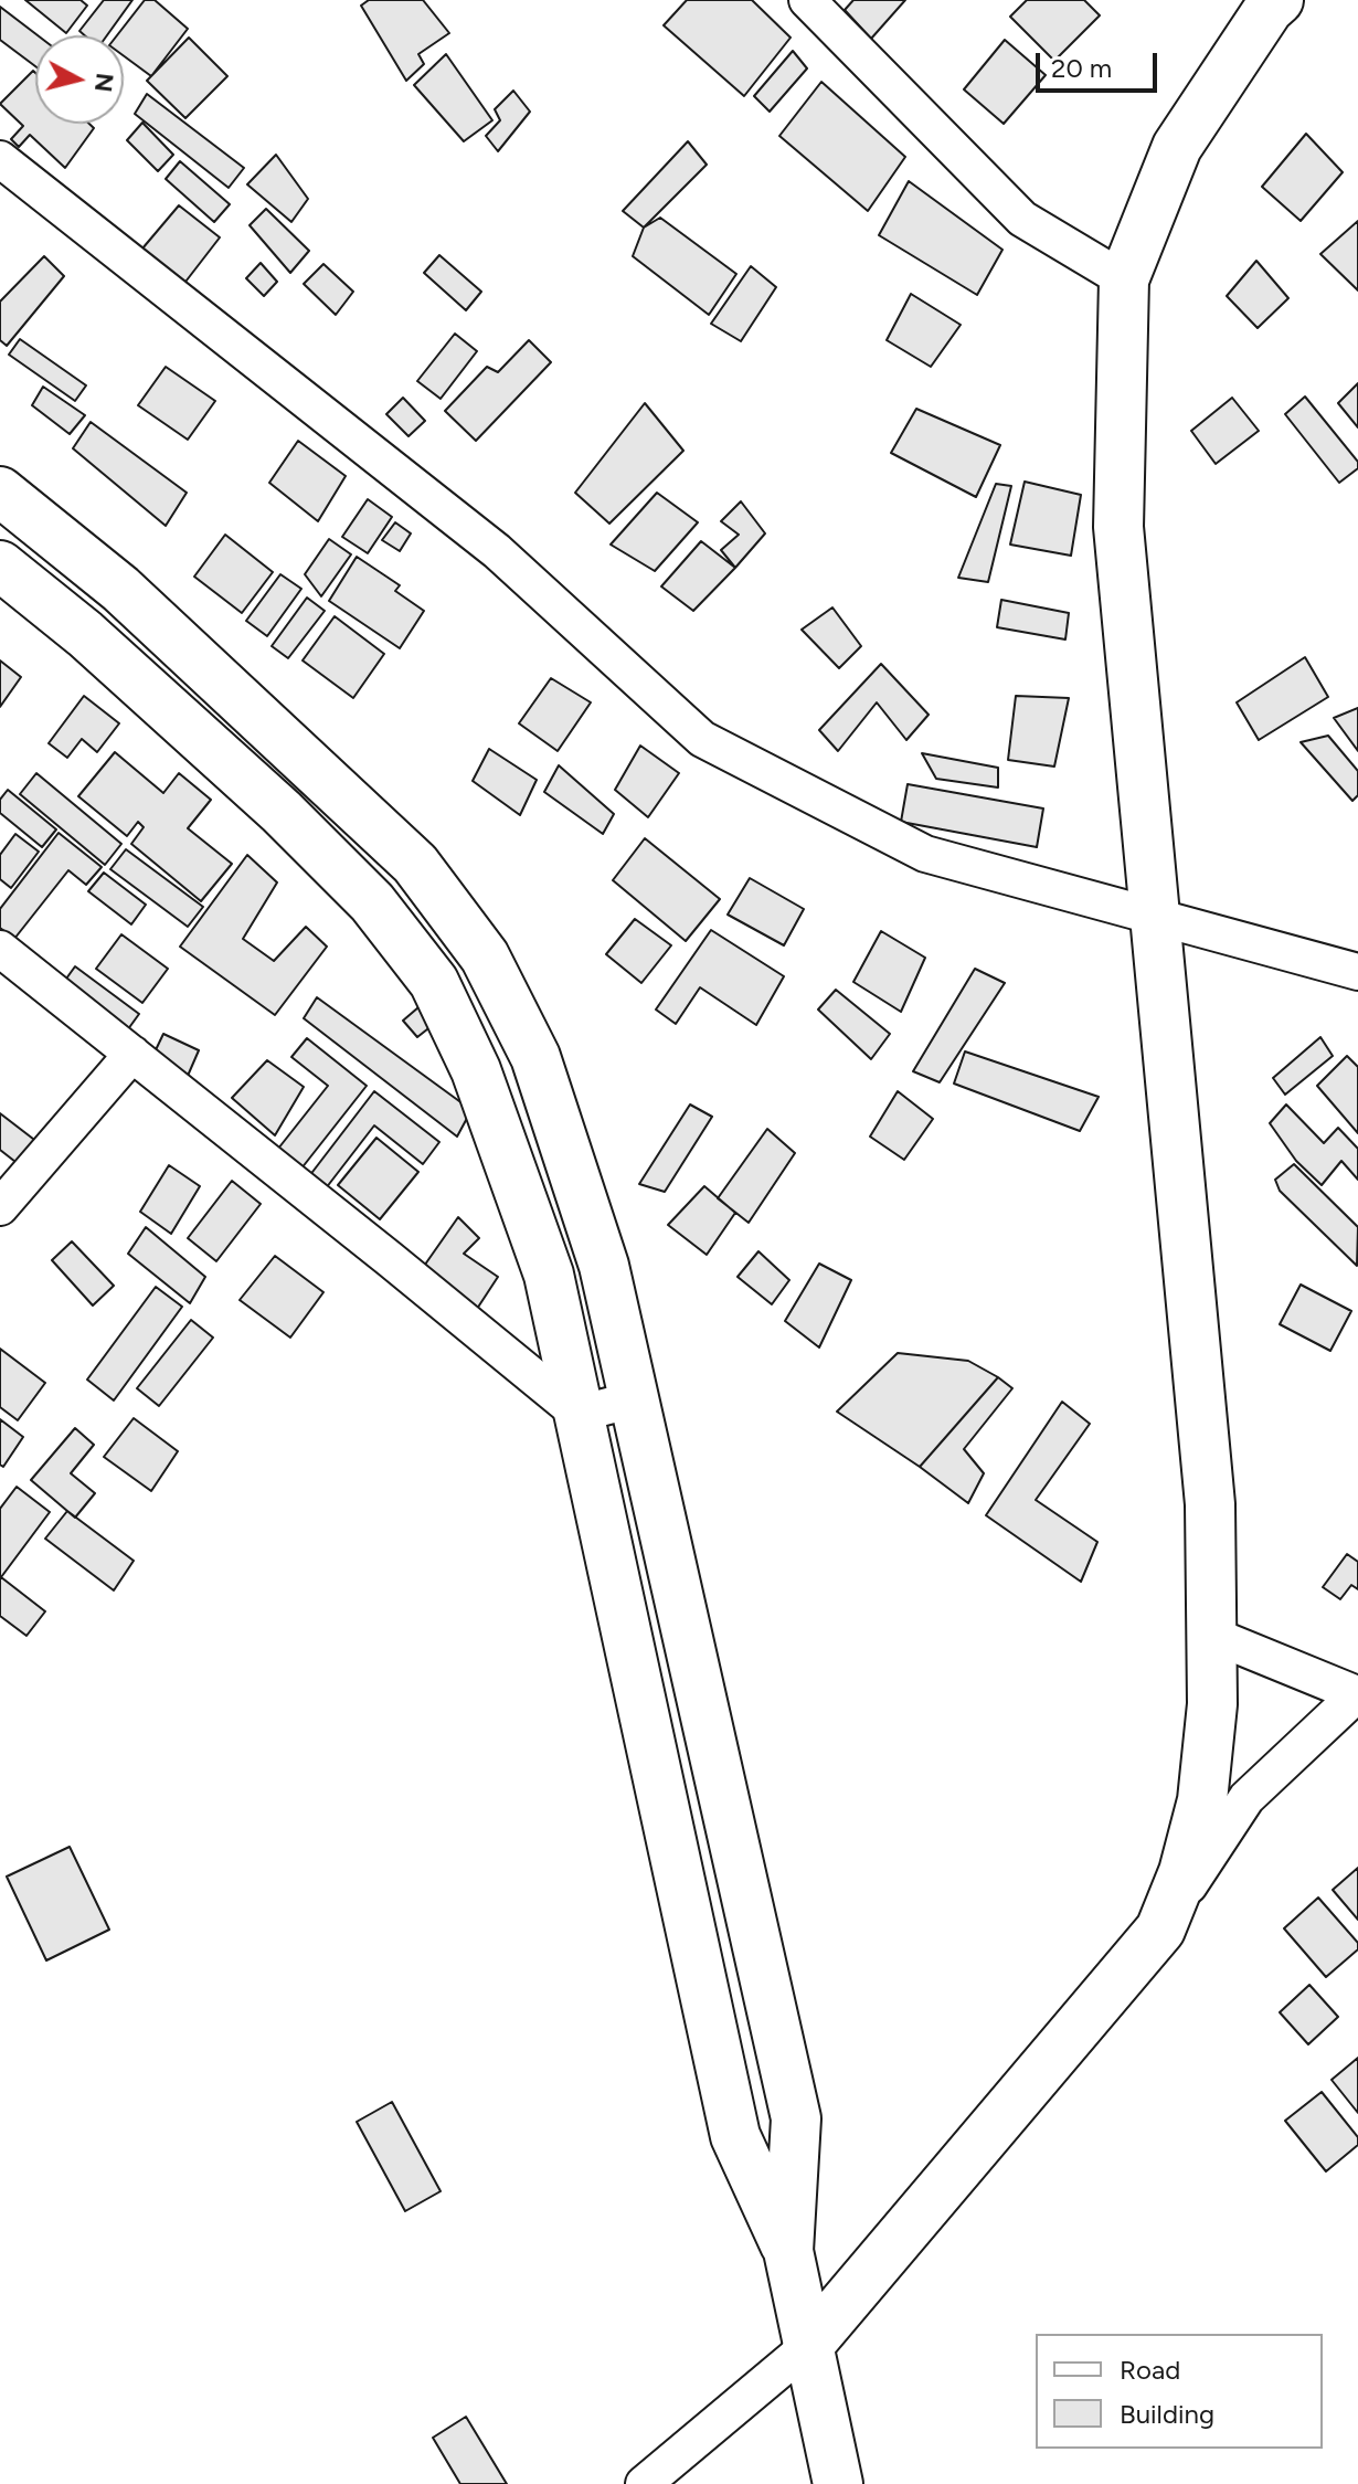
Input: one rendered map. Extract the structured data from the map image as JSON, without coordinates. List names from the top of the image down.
{
  "legend": ["Road", "Building"],
  "scale_bar": "20 m",
  "north": "right"
}
